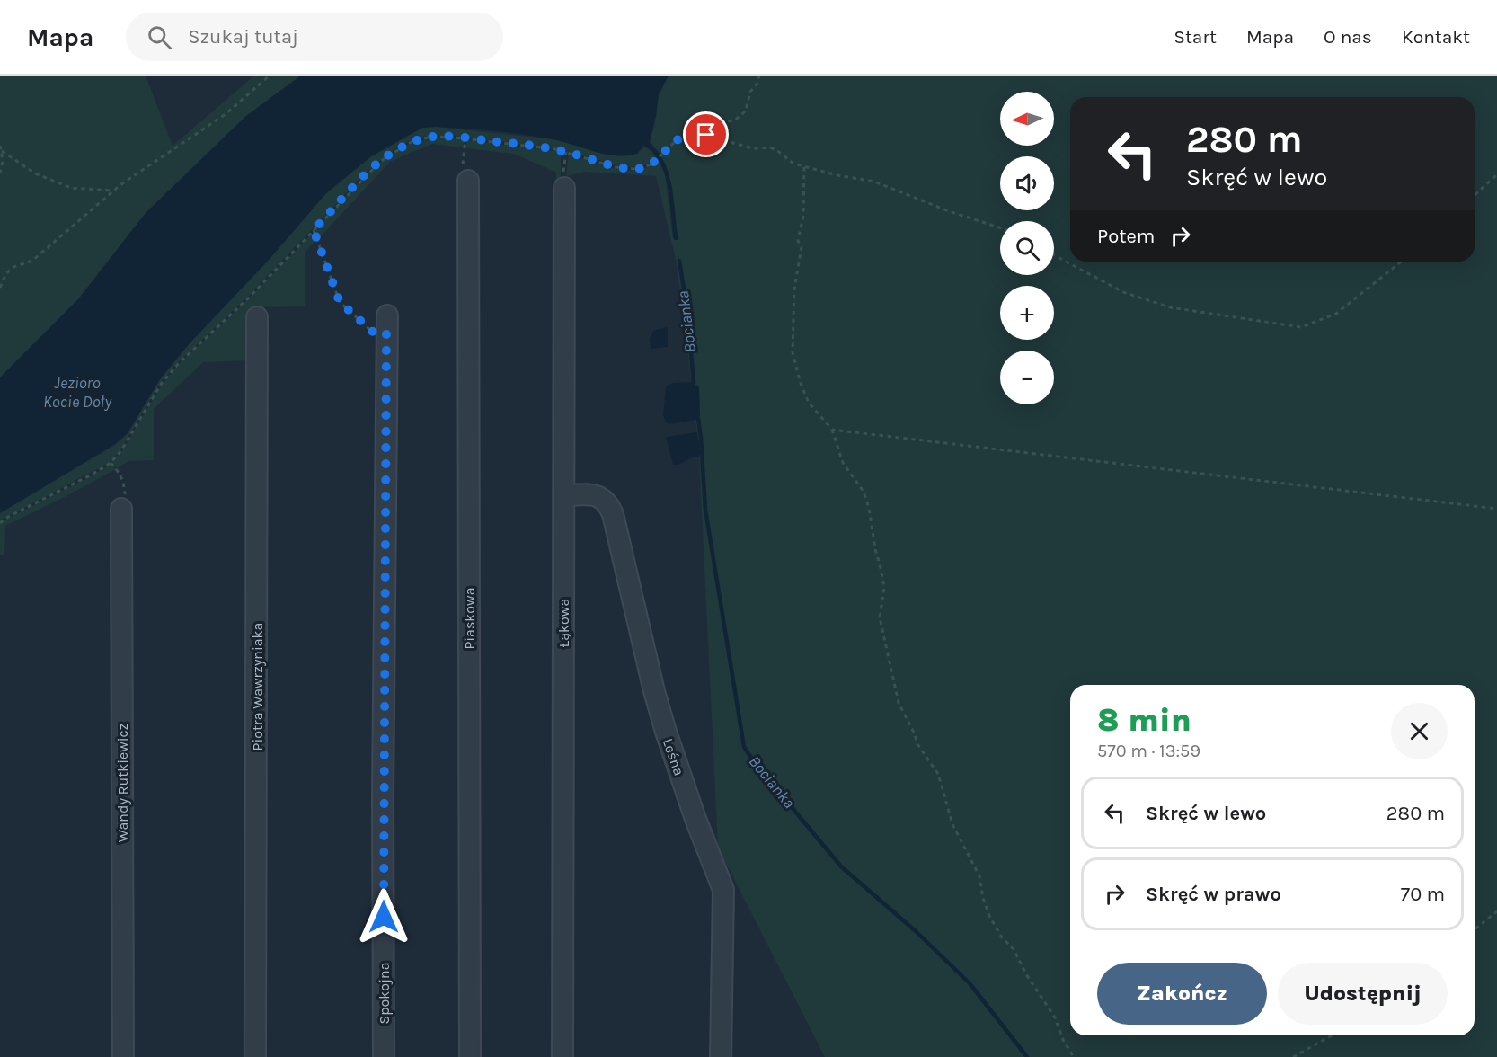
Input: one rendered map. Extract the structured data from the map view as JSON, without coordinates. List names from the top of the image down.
{
  "streets": {
    "street": [
      "Piaskowa",
      "Łąkowa",
      "Piotra Wawrzyniaka",
      "Leśna",
      "Wandy Rutkiewicz",
      "Spokojna"
    ]
  },
  "crossings": [
    ["Łąkowa", "Leśna"]
  ],
  "water": ["Bocianka", "Jezioro Kocie Doły"],
  "north": "left",
  "page": {
    "header": "Mapa",
    "search": "Szukaj tutaj",
    "nav": [
      "Start",
      "Mapa",
      "O nas",
      "Kontakt"
    ],
    "map_buttons": ["+", "−"],
    "turn": ["280 m", "Skręć w lewo"],
    "then": "Potem",
    "heading": ["8 min", "570 m · 13:59"],
    "list": [
      {
        "name": "Skręć w lewo",
        "value": "280 m"
      },
      {
        "name": "Skręć w prawo",
        "value": "70 m"
      }
    ],
    "buttons": ["Zakończ", "Udostępnij"]
  }
}
